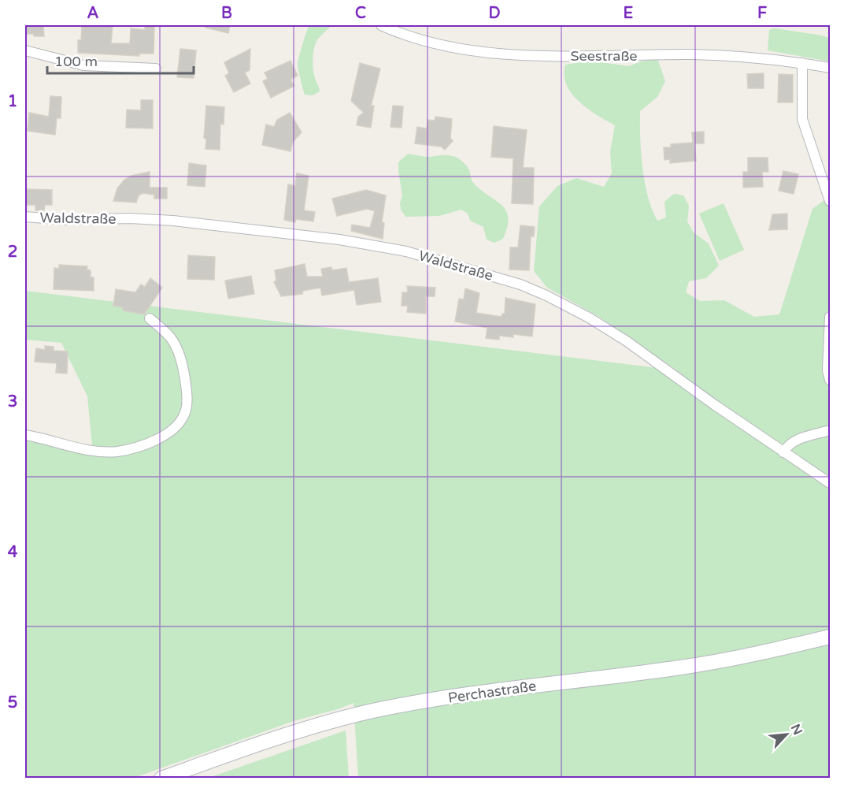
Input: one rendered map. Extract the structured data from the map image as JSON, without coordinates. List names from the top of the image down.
{
  "streets": {
    "main road": ["Perchastraße"],
    "street": ["Seestraße", "Waldstraße"]
  },
  "scale_bar": "100 m",
  "north": "top right",
  "grid": {
    "columns": [
      "A",
      "B",
      "C",
      "D",
      "E",
      "F"
    ],
    "rows": [
      "1",
      "2",
      "3",
      "4",
      "5"
    ]
  }
}
